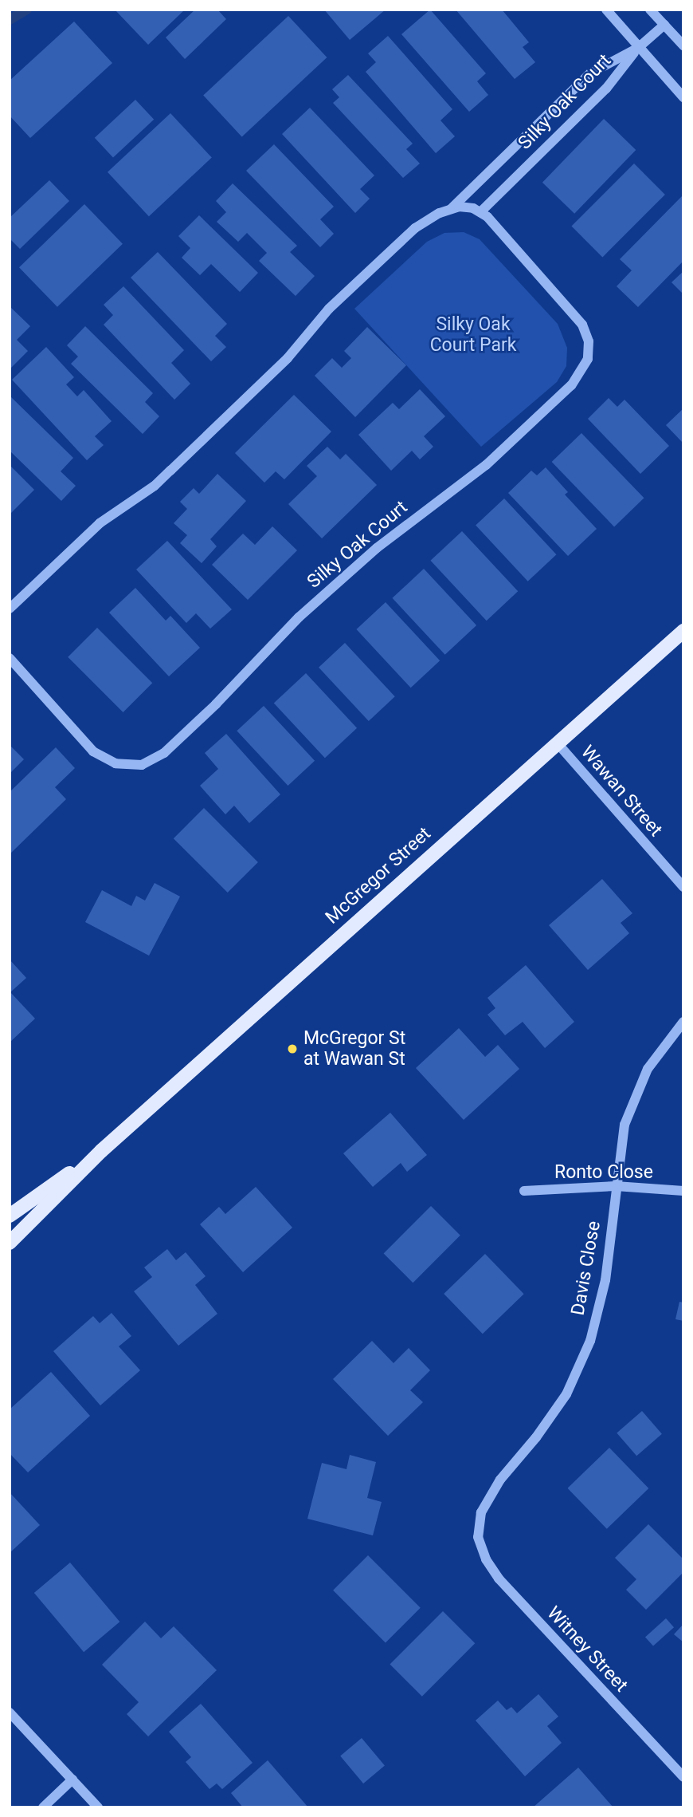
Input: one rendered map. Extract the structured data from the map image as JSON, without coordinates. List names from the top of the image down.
{
  "streets": {
    "main road": ["McGregor Street"],
    "street": [
      "Silky Oak Court",
      "Wawan Street",
      "Ronto Close",
      "Davis Close",
      "Witney Street"
    ]
  },
  "crossings": [
    ["Wawan Street", "McGregor Street"],
    ["Ronto Close", "Davis Close"],
    ["Davis Close", "Witney Street"]
  ],
  "parks": ["Silky Oak Court Park"],
  "places": ["McGregor St at Wawan St"]
}
